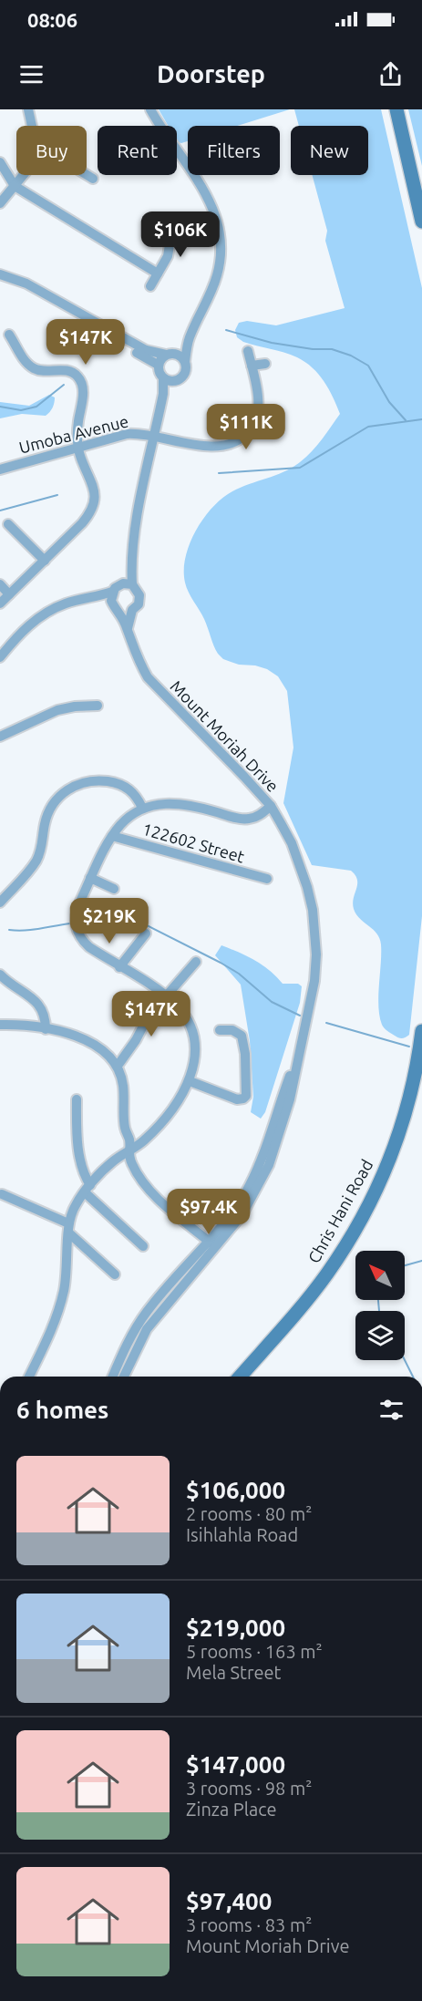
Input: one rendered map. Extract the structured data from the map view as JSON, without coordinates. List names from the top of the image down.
{
  "streets": {
    "main road": ["Chris Hani Road"],
    "street": ["Umoba Avenue", "Mount Moriah Drive", "122602 Street"]
  },
  "crossings": [
    ["Umoba Avenue", "Mount Moriah Drive"]
  ],
  "north": "top left",
  "page": {
    "status": "08:06",
    "header": "Doorstep",
    "chip": [
      "Buy",
      "Rent",
      "Filters",
      "New"
    ],
    "price": [
      "$106K",
      "$147K",
      "$111K",
      "$219K",
      "$147K",
      "$97.4K"
    ],
    "heading": "6 homes",
    "list": [
      {
        "name": "$106,000",
        "note": "2 rooms · 80 m² · Isihlahla Road"
      },
      {
        "name": "$219,000",
        "note": "5 rooms · 163 m² · Mela Street"
      },
      {
        "name": "$147,000",
        "note": "3 rooms · 98 m² · Zinza Place"
      },
      {
        "name": "$97,400",
        "note": "3 rooms · 83 m² · Mount Moriah Drive"
      }
    ]
  }
}
